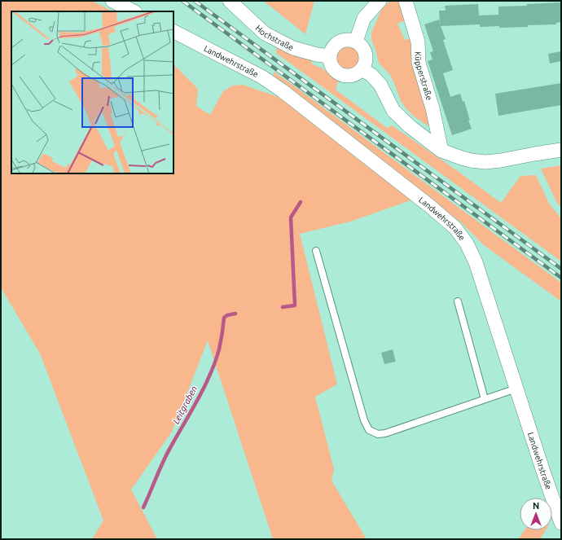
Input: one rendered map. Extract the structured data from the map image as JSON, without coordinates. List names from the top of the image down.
{
  "streets": {
    "street": ["Hochstraße", "Landwehrstraße", "Küpperstraße"]
  },
  "water": ["Leitgraben"],
  "north": "top"
}
